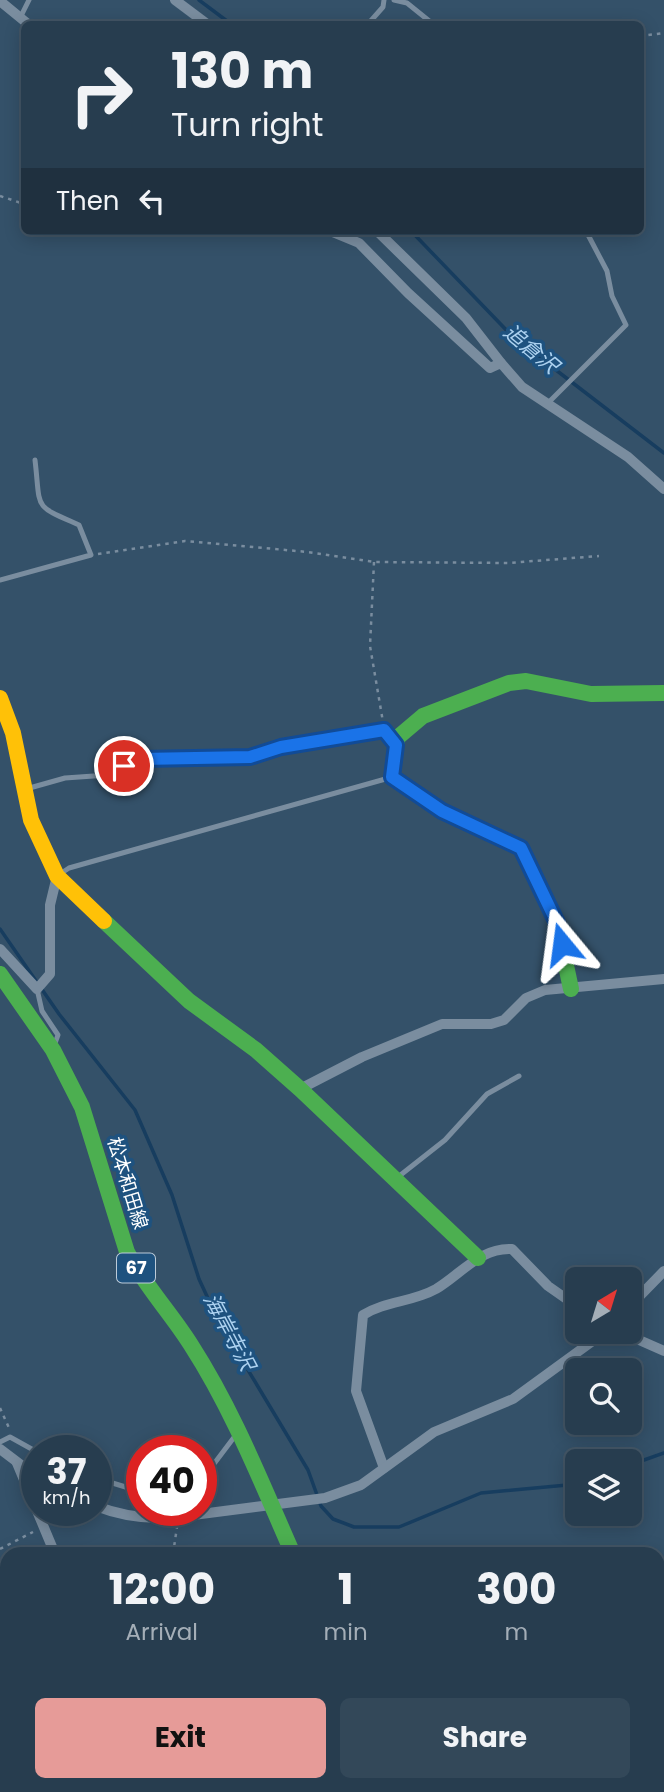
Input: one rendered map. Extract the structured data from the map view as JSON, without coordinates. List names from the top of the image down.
{
  "streets": {
    "street": ["松本和田線", "67"]
  },
  "water": ["追倉沢", "海岸寺沢"],
  "north": "top right",
  "page": {
    "turn": ["130 m", "Turn right"],
    "then": "Then",
    "speed": "37 km/h",
    "limit": "40",
    "eta": [
      "12:00",
      "Arrival",
      "1",
      "min",
      "300",
      "m"
    ],
    "buttons": ["Exit", "Share"]
  }
}
